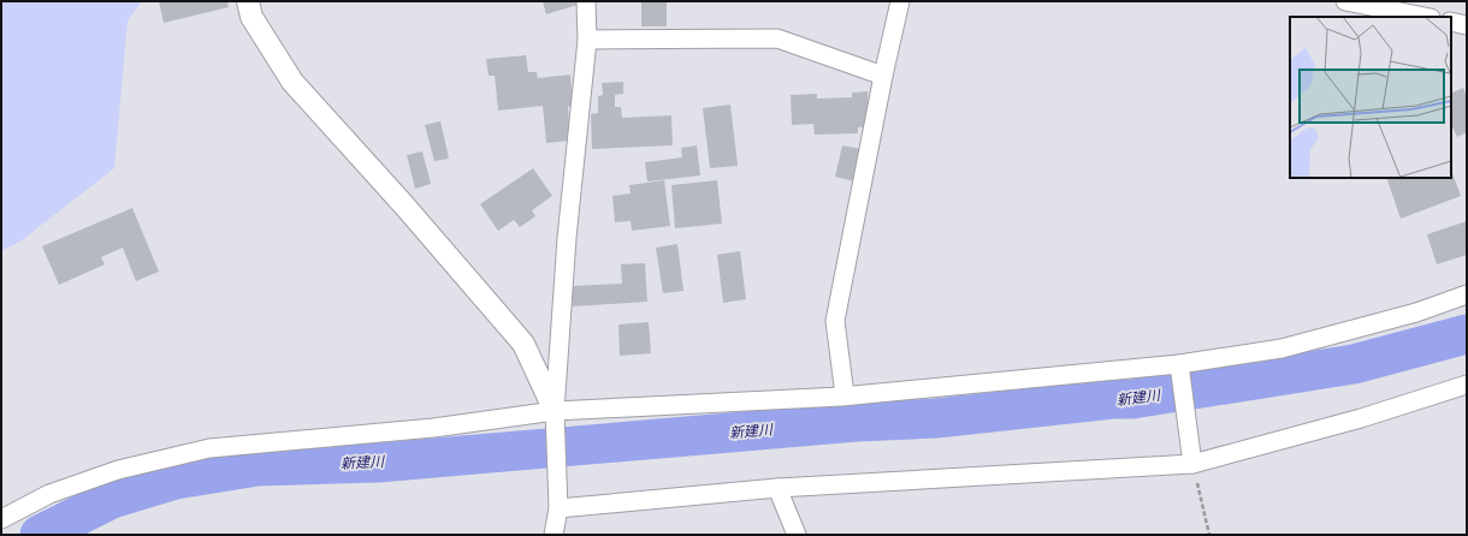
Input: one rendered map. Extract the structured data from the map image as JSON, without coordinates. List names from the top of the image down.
{
  "water": ["新建川"]
}
